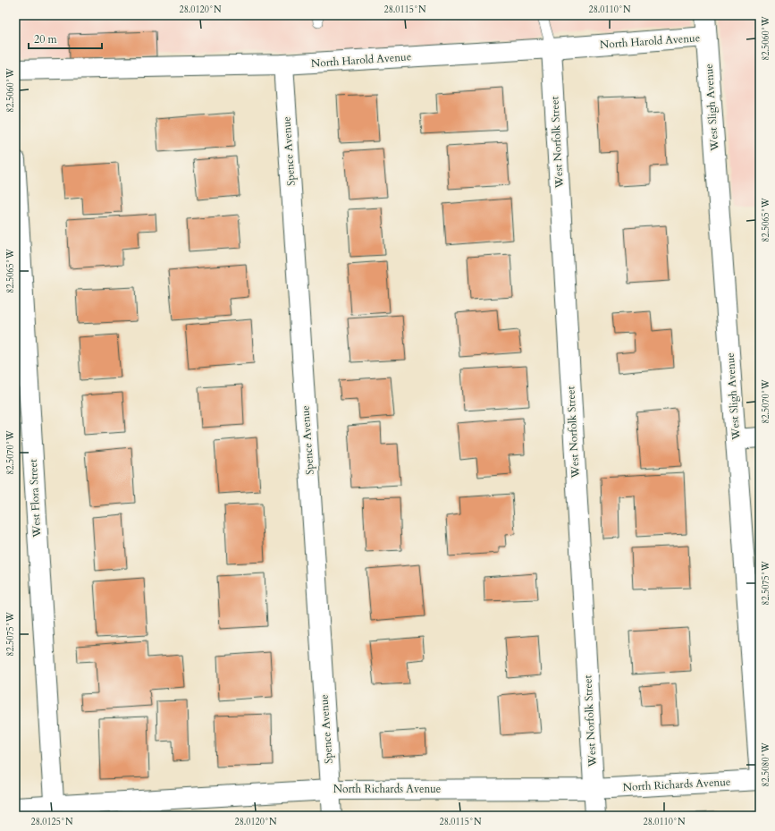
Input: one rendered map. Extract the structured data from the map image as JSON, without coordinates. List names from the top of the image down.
{
  "streets": {
    "street": [
      "North Harold Avenue",
      "West Sligh Avenue",
      "West Norfolk Street",
      "Spence Avenue",
      "West Flora Street",
      "North Richards Avenue"
    ]
  },
  "crossings": [
    ["North Harold Avenue", "West Sligh Avenue"],
    ["North Harold Avenue", "West Norfolk Street"],
    ["North Harold Avenue", "Spence Avenue"],
    ["West Norfolk Street", "North Richards Avenue"],
    ["Spence Avenue", "North Richards Avenue"],
    ["West Flora Street", "North Richards Avenue"]
  ],
  "scale_bar": "20 m",
  "coordinates": [
    "28.0120°N",
    "28.0115°N",
    "28.0110°N",
    "82.5060°W",
    "82.5065°W",
    "82.5070°W",
    "82.5075°W",
    "82.5080°W",
    "28.0125°N"
  ]
}
